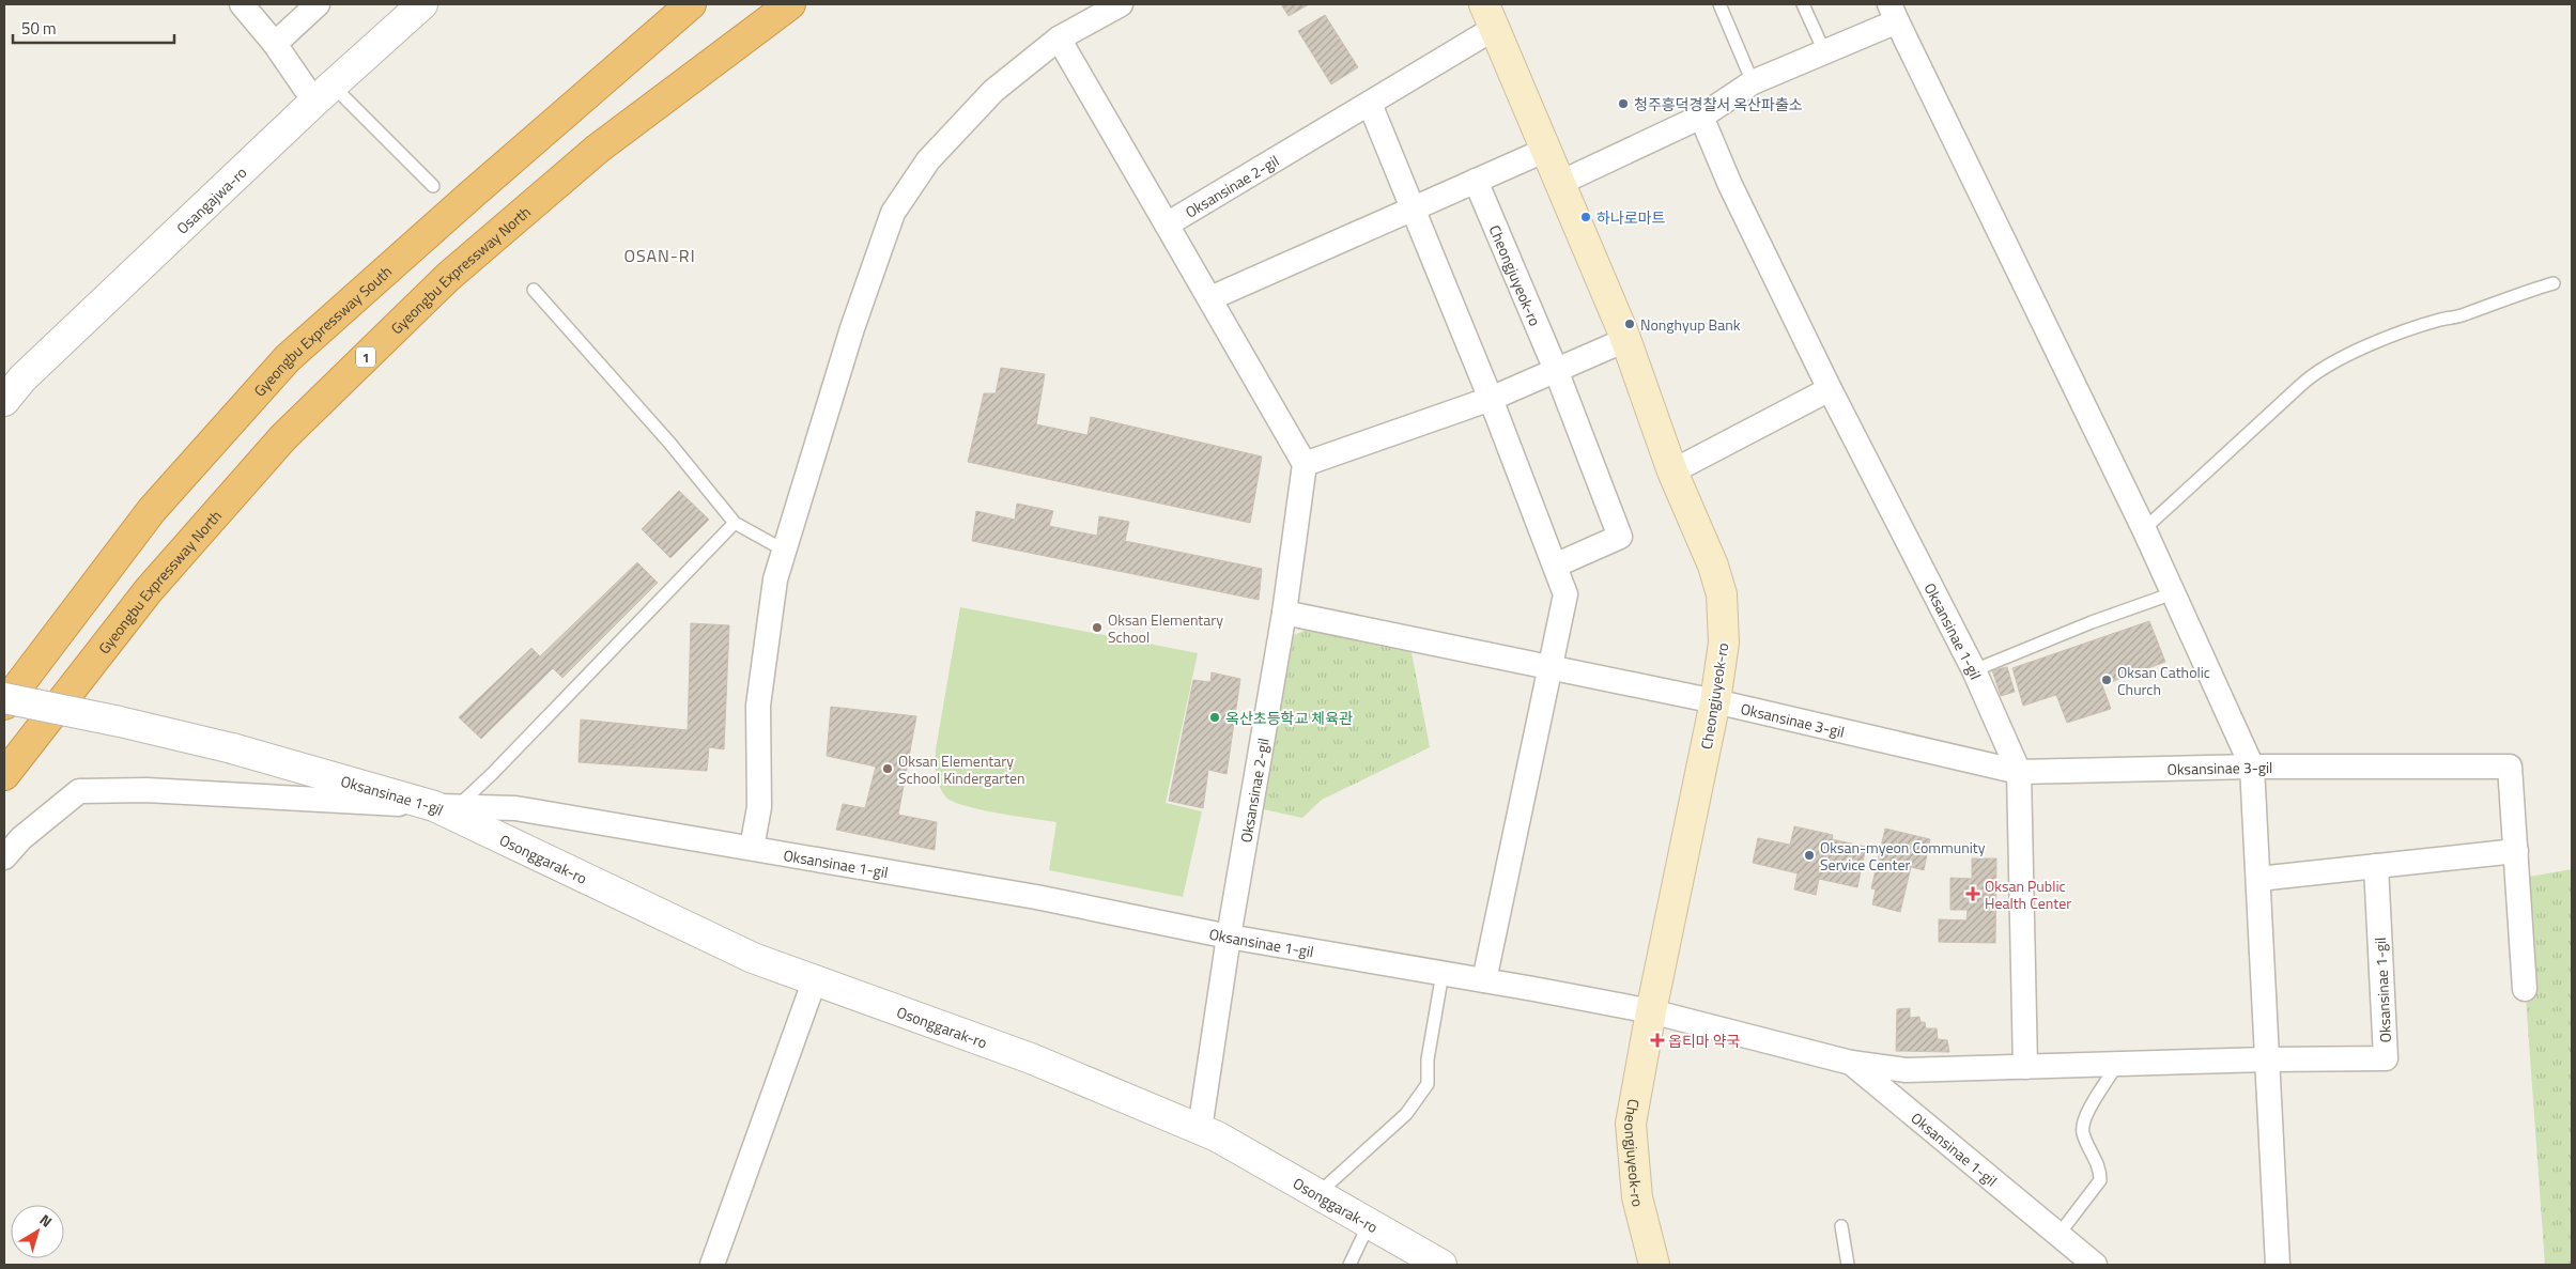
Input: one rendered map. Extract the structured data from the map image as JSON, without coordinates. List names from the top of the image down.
{
  "streets": {
    "highway": ["Gyeongbu Expressway North", "Gyeongbu Expressway South", "1"],
    "main road": ["Cheongjuyeok-ro"],
    "street": [
      "Oksansinae 2-gil",
      "Osangajwa-ro",
      "Oksansinae 1-gil",
      "Oksansinae 3-gil",
      "Osonggarak-ro"
    ]
  },
  "crossings": [
    ["Oksansinae 2-gil", "Cheongjuyeok-ro"],
    ["Oksansinae 2-gil", "Oksansinae 1-gil"],
    ["Oksansinae 2-gil", "Osonggarak-ro"],
    ["Cheongjuyeok-ro", "Oksansinae 1-gil"],
    ["Cheongjuyeok-ro", "Oksansinae 3-gil"],
    ["Oksansinae 1-gil", "Oksansinae 3-gil"],
    ["Oksansinae 1-gil", "Osonggarak-ro"]
  ],
  "districts": ["OSAN-RI"],
  "places": {
    "other": [
      "청주흥덕경찰서 옥산파출소",
      "하나로마트",
      "Nonghyup Bank",
      "Oksan Elementary School",
      "Oksan Catholic Church",
      "옥산초등학교 체육관",
      "Oksan Elementary School Kindergarten",
      "Oksan-myeon Community Service Center"
    ],
    "health": ["Oksan Public Health Center", "옵티마 약국"]
  },
  "scale_bar": "50 m",
  "north": "top right"
}
